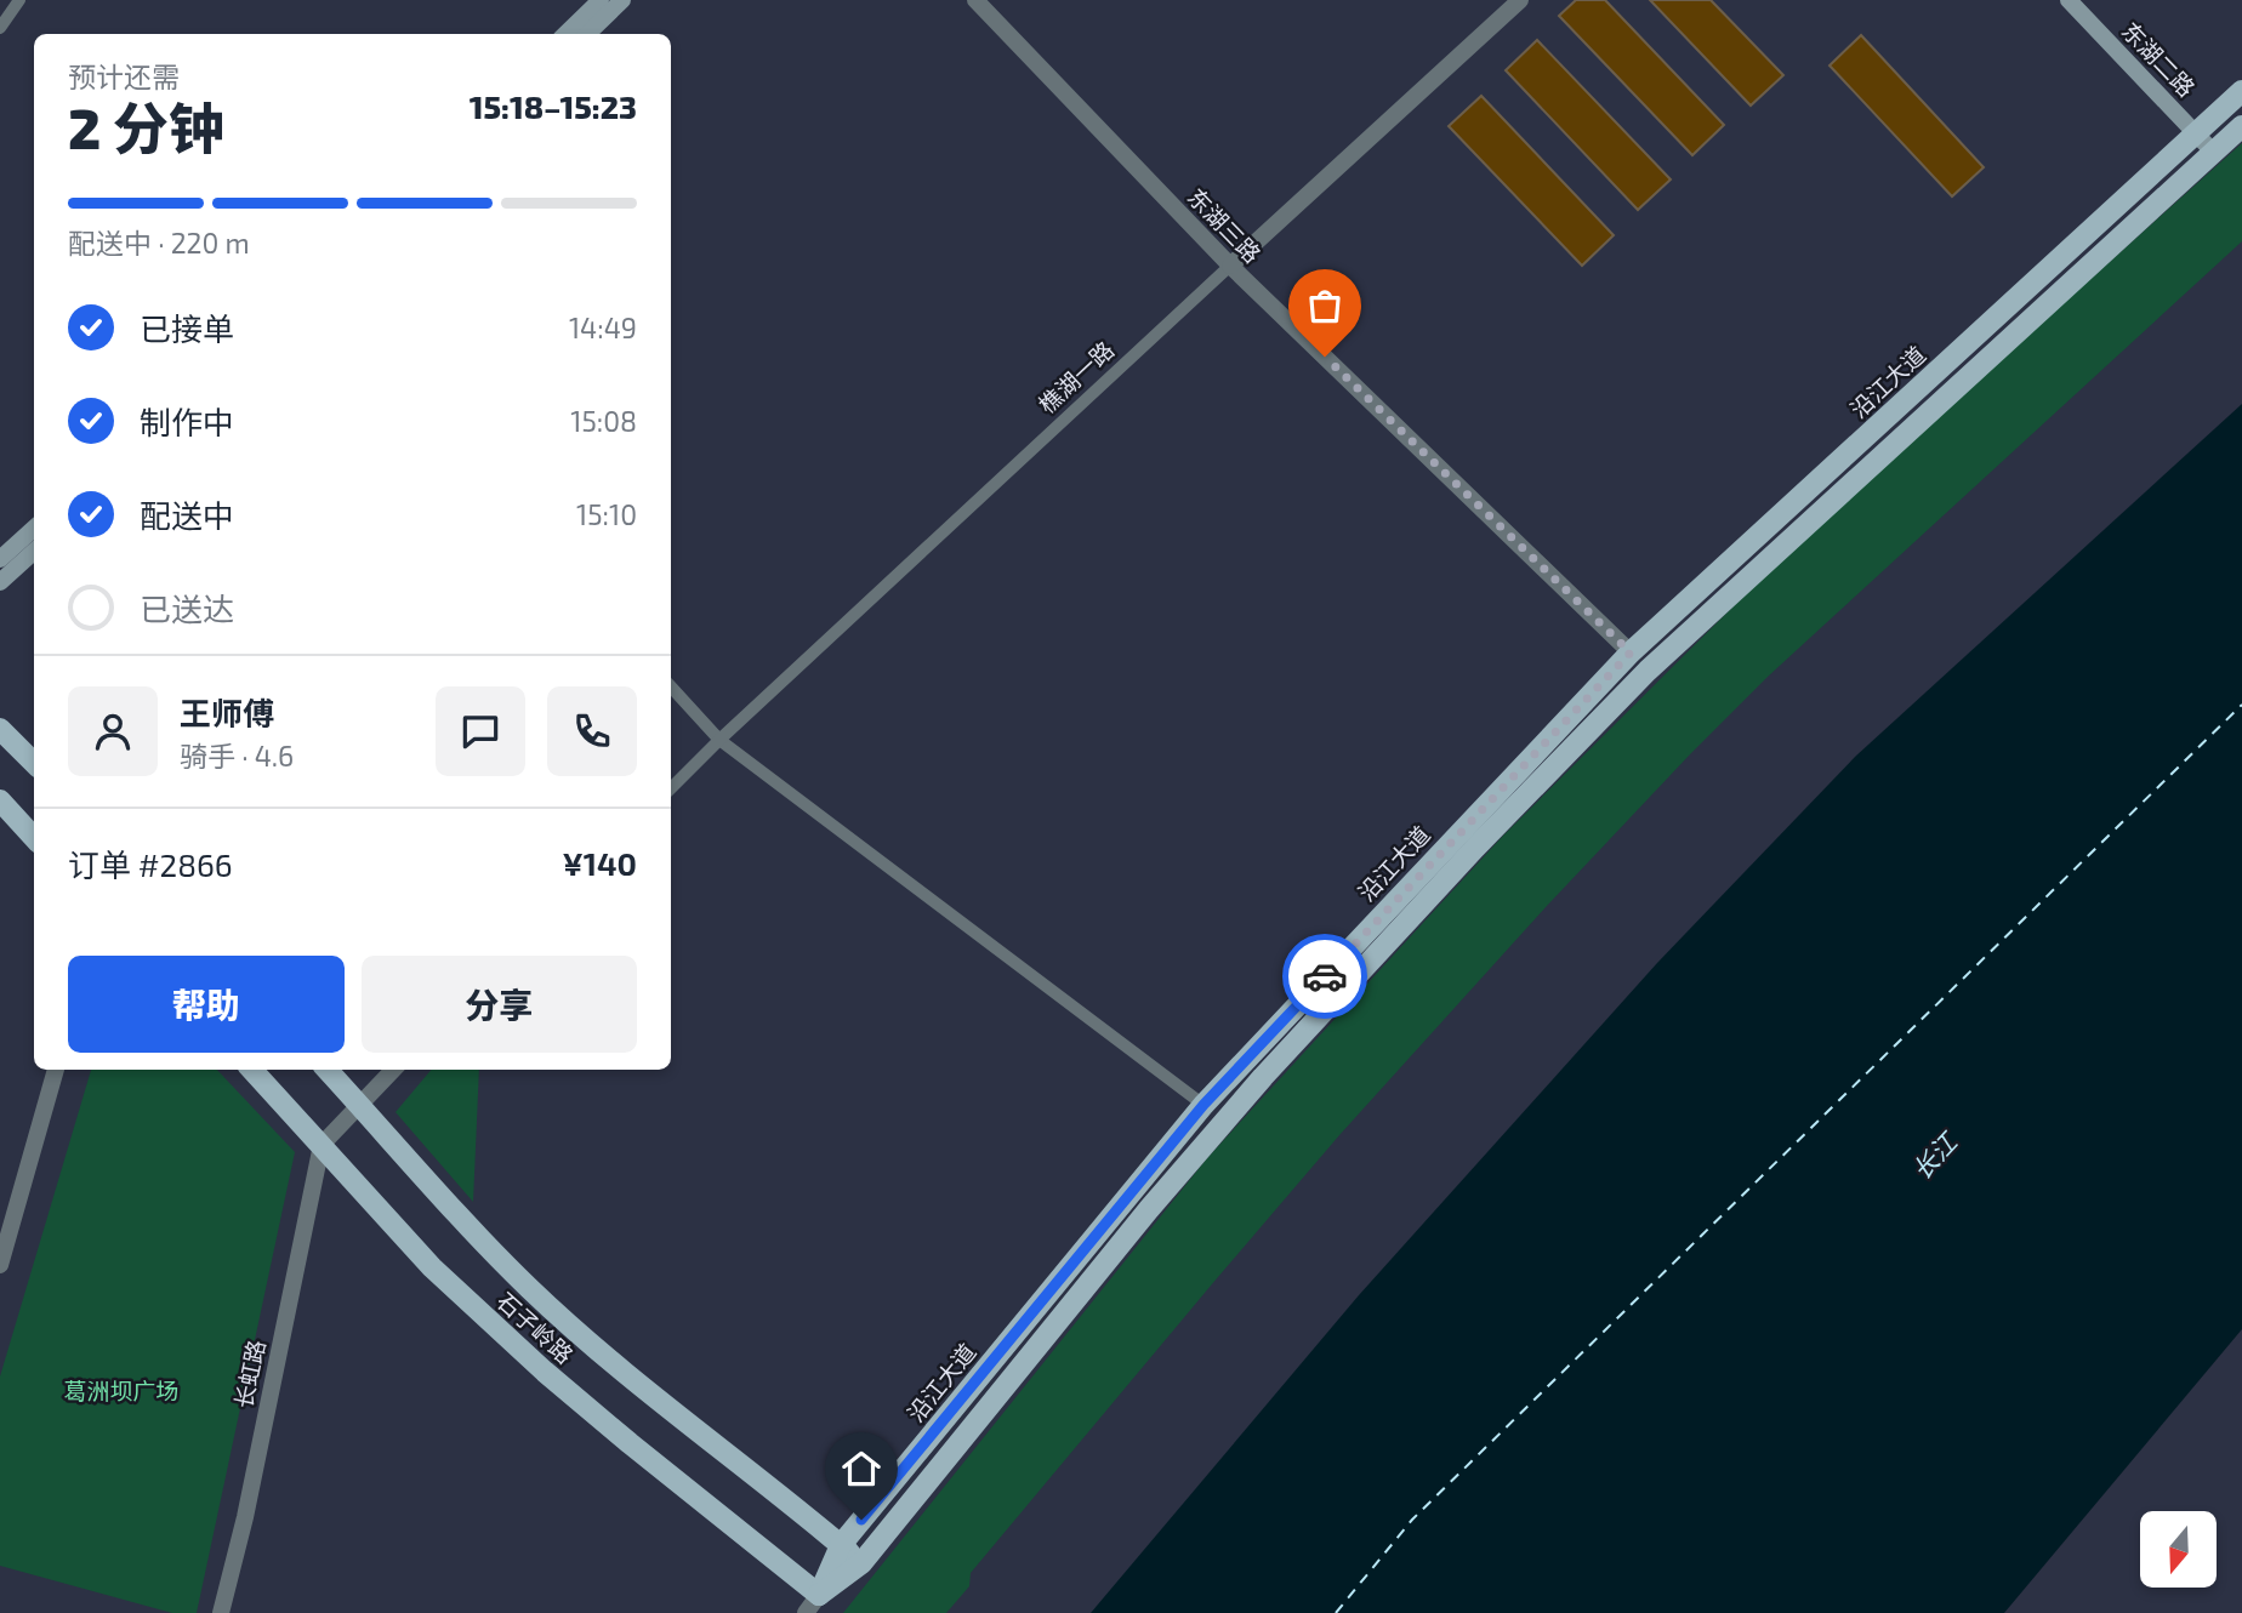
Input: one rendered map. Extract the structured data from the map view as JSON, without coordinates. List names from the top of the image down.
{
  "streets": {
    "main road": ["东湖二路", "沿江大道", "石子岭路"],
    "street": ["东湖三路", "樵湖一路", "长虹路"]
  },
  "crossings": [
    ["东湖二路", "沿江大道"],
    ["东湖三路", "樵湖一路"],
    ["东湖三路", "沿江大道"],
    ["沿江大道", "石子岭路"],
    ["石子岭路", "长虹路"]
  ],
  "water": ["长江"],
  "parks": ["葛洲坝广场"],
  "north": "bottom",
  "page": {
    "heading": ["2 分钟", "预计还需", "15:18–15:23"],
    "panel": [
      "王师傅",
      "骑手 · 4.6",
      "订单 #2866",
      "¥140"
    ],
    "bar": "配送中 · 220 m",
    "list": [
      ["已接单", "14:49"],
      ["制作中", "15:08"],
      ["配送中", "15:10"],
      "已送达"
    ],
    "buttons": ["帮助", "分享"]
  }
}
